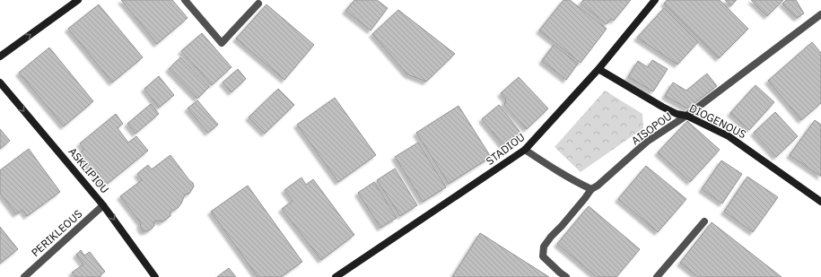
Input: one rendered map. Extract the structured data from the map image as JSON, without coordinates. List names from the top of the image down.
{
  "streets": {
    "street": [
      "DIOGENOUS",
      "AISOPOU",
      "STADIOU",
      "ASKLIPIOU",
      "PERIKLEOUS"
    ]
  },
  "crossings": [
    ["DIOGENOUS", "AISOPOU"],
    ["DIOGENOUS", "STADIOU"],
    ["ASKLIPIOU", "PERIKLEOUS"]
  ],
  "one_way": ["ASKLIPIOU"]
}
